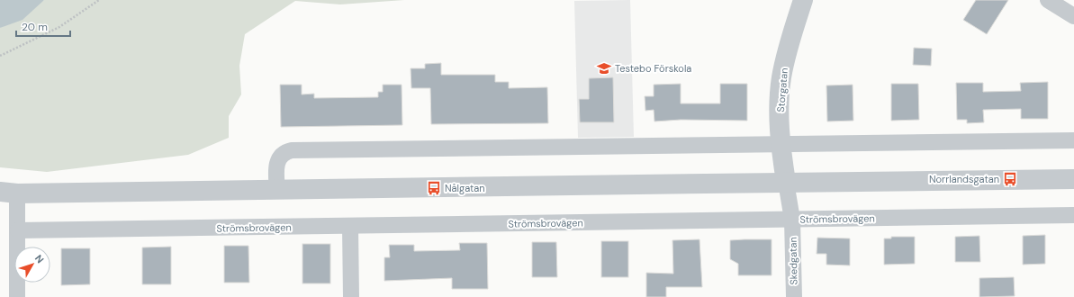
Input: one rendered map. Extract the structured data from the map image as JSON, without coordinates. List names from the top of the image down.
{
  "streets": {
    "street": ["Storgatan", "Strömsbrovägen", "Skedgatan"]
  },
  "crossings": [
    ["Storgatan", "Skedgatan"],
    ["Strömsbrovägen", "Skedgatan"]
  ],
  "places": {
    "school or university": ["Testebo Förskola"],
    "bus stop": ["Norrlandsgatan", "Nålgatan"]
  },
  "scale_bar": "20 m",
  "north": "top right"
}
